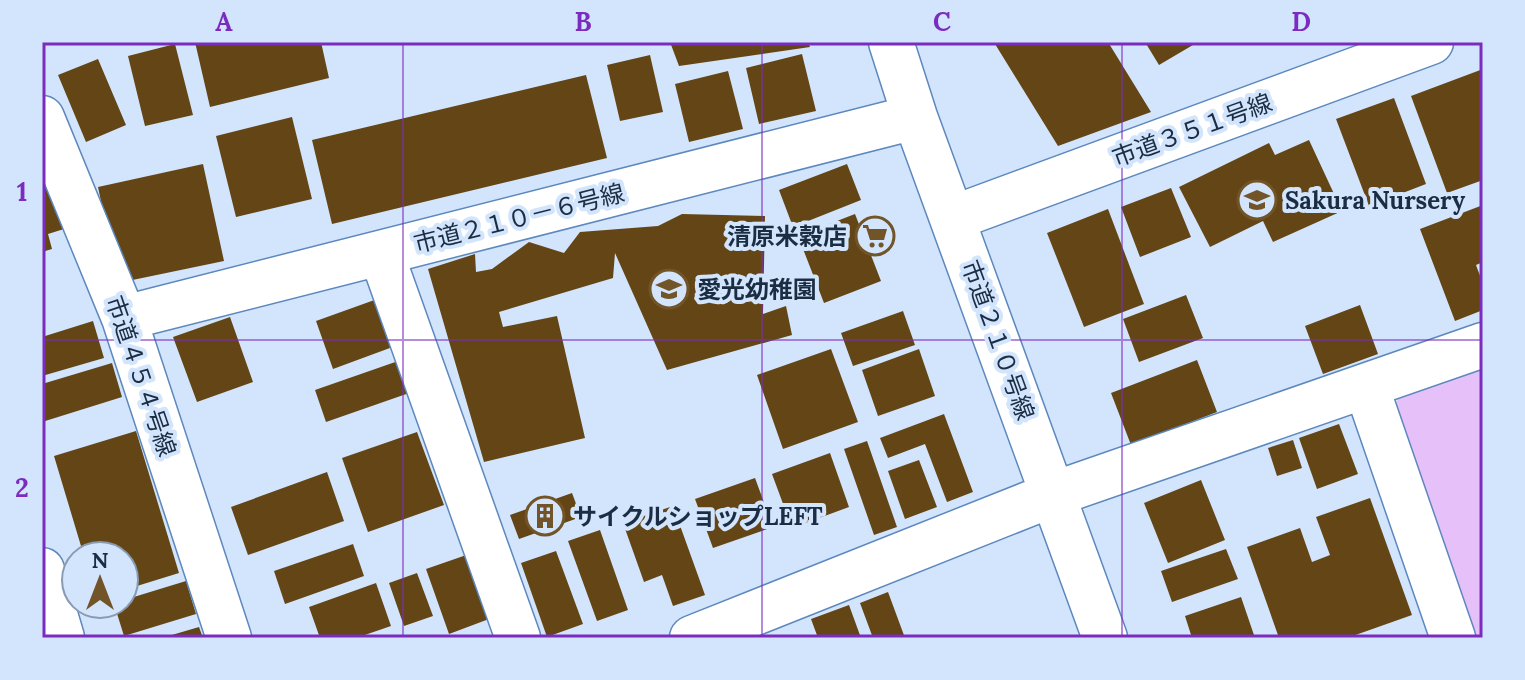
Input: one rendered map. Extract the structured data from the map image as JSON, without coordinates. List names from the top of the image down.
{
  "streets": {
    "street": [
      "市道３５１号線",
      "市道２１０－６号線",
      "市道２１０号線",
      "市道４５４号線"
    ]
  },
  "crossings": [
    ["市道３５１号線", "市道２１０号線"],
    ["市道２１０－６号線", "市道２１０号線"],
    ["市道２１０－６号線", "市道４５４号線"]
  ],
  "places": {
    "school or university": ["Sakura Nursery", "愛光幼稚園"],
    "supermarket": ["清原米穀店"],
    "building": ["サイクルショップLEFT"]
  },
  "north": "top",
  "grid": {
    "columns": [
      "A",
      "B",
      "C",
      "D"
    ],
    "rows": ["1", "2"]
  }
}
